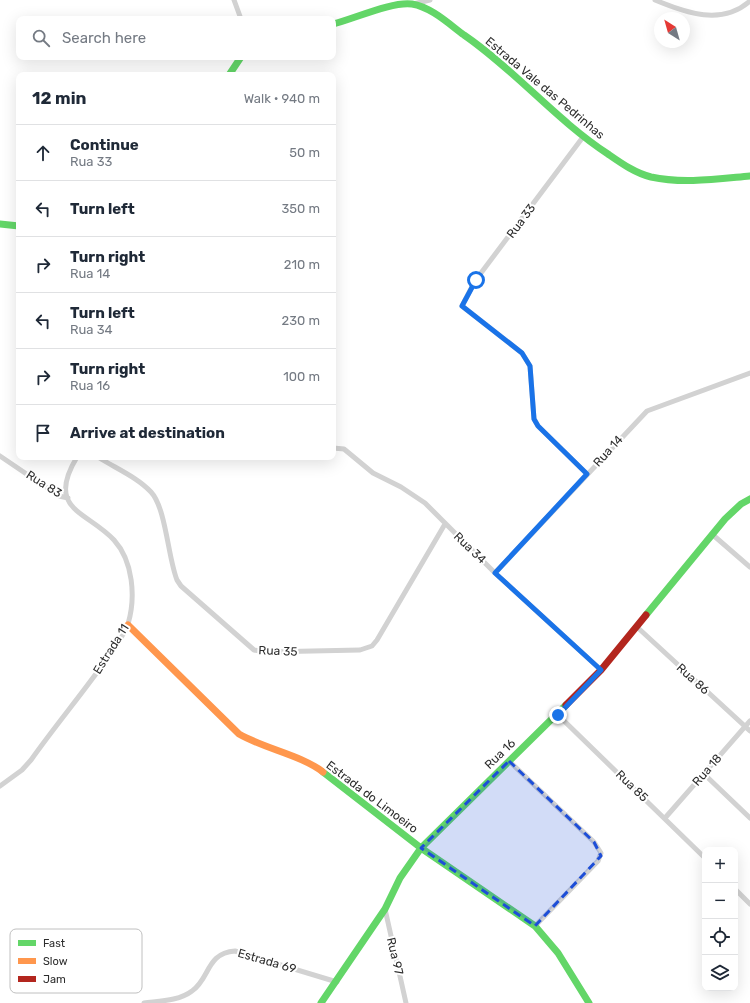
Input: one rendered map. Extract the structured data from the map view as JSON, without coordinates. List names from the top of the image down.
{
  "streets": {
    "street": [
      "Estrada Vale das Pedrinhas",
      "Rua 33",
      "Rua 14",
      "Rua 83",
      "Rua 34",
      "Estrada 11",
      "Rua 35",
      "Rua 86",
      "Rua 16",
      "Rua 18",
      "Rua 85",
      "Estrada do Limoeiro",
      "Rua 97",
      "Estrada 69"
    ]
  },
  "crossings": [
    ["Estrada Vale das Pedrinhas", "Rua 33"],
    ["Rua 33", "Rua 14"],
    ["Rua 14", "Rua 34"],
    ["Rua 83", "Estrada 11"],
    ["Rua 34", "Rua 35"],
    ["Rua 34", "Rua 16"],
    ["Estrada 11", "Estrada do Limoeiro"],
    ["Rua 86", "Rua 16"],
    ["Rua 86", "Rua 18"],
    ["Rua 16", "Rua 85"],
    ["Rua 16", "Estrada do Limoeiro"],
    ["Rua 16", "Rua 97"],
    ["Rua 16", "Estrada 69"],
    ["Rua 18", "Rua 85"]
  ],
  "legend": ["Fast", "Slow", "Jam"],
  "north": "top left",
  "page": {
    "search": "Search here",
    "heading": ["12 min", "Walk · 940 m"],
    "list": [
      ["Continue", "Rua 33", "50 m"],
      ["Turn left", "350 m"],
      ["Turn right", "Rua 14", "210 m"],
      ["Turn left", "Rua 34", "230 m"],
      ["Turn right", "Rua 16", "100 m"],
      "Arrive at destination"
    ],
    "map_buttons": ["+", "−"]
  }
}
